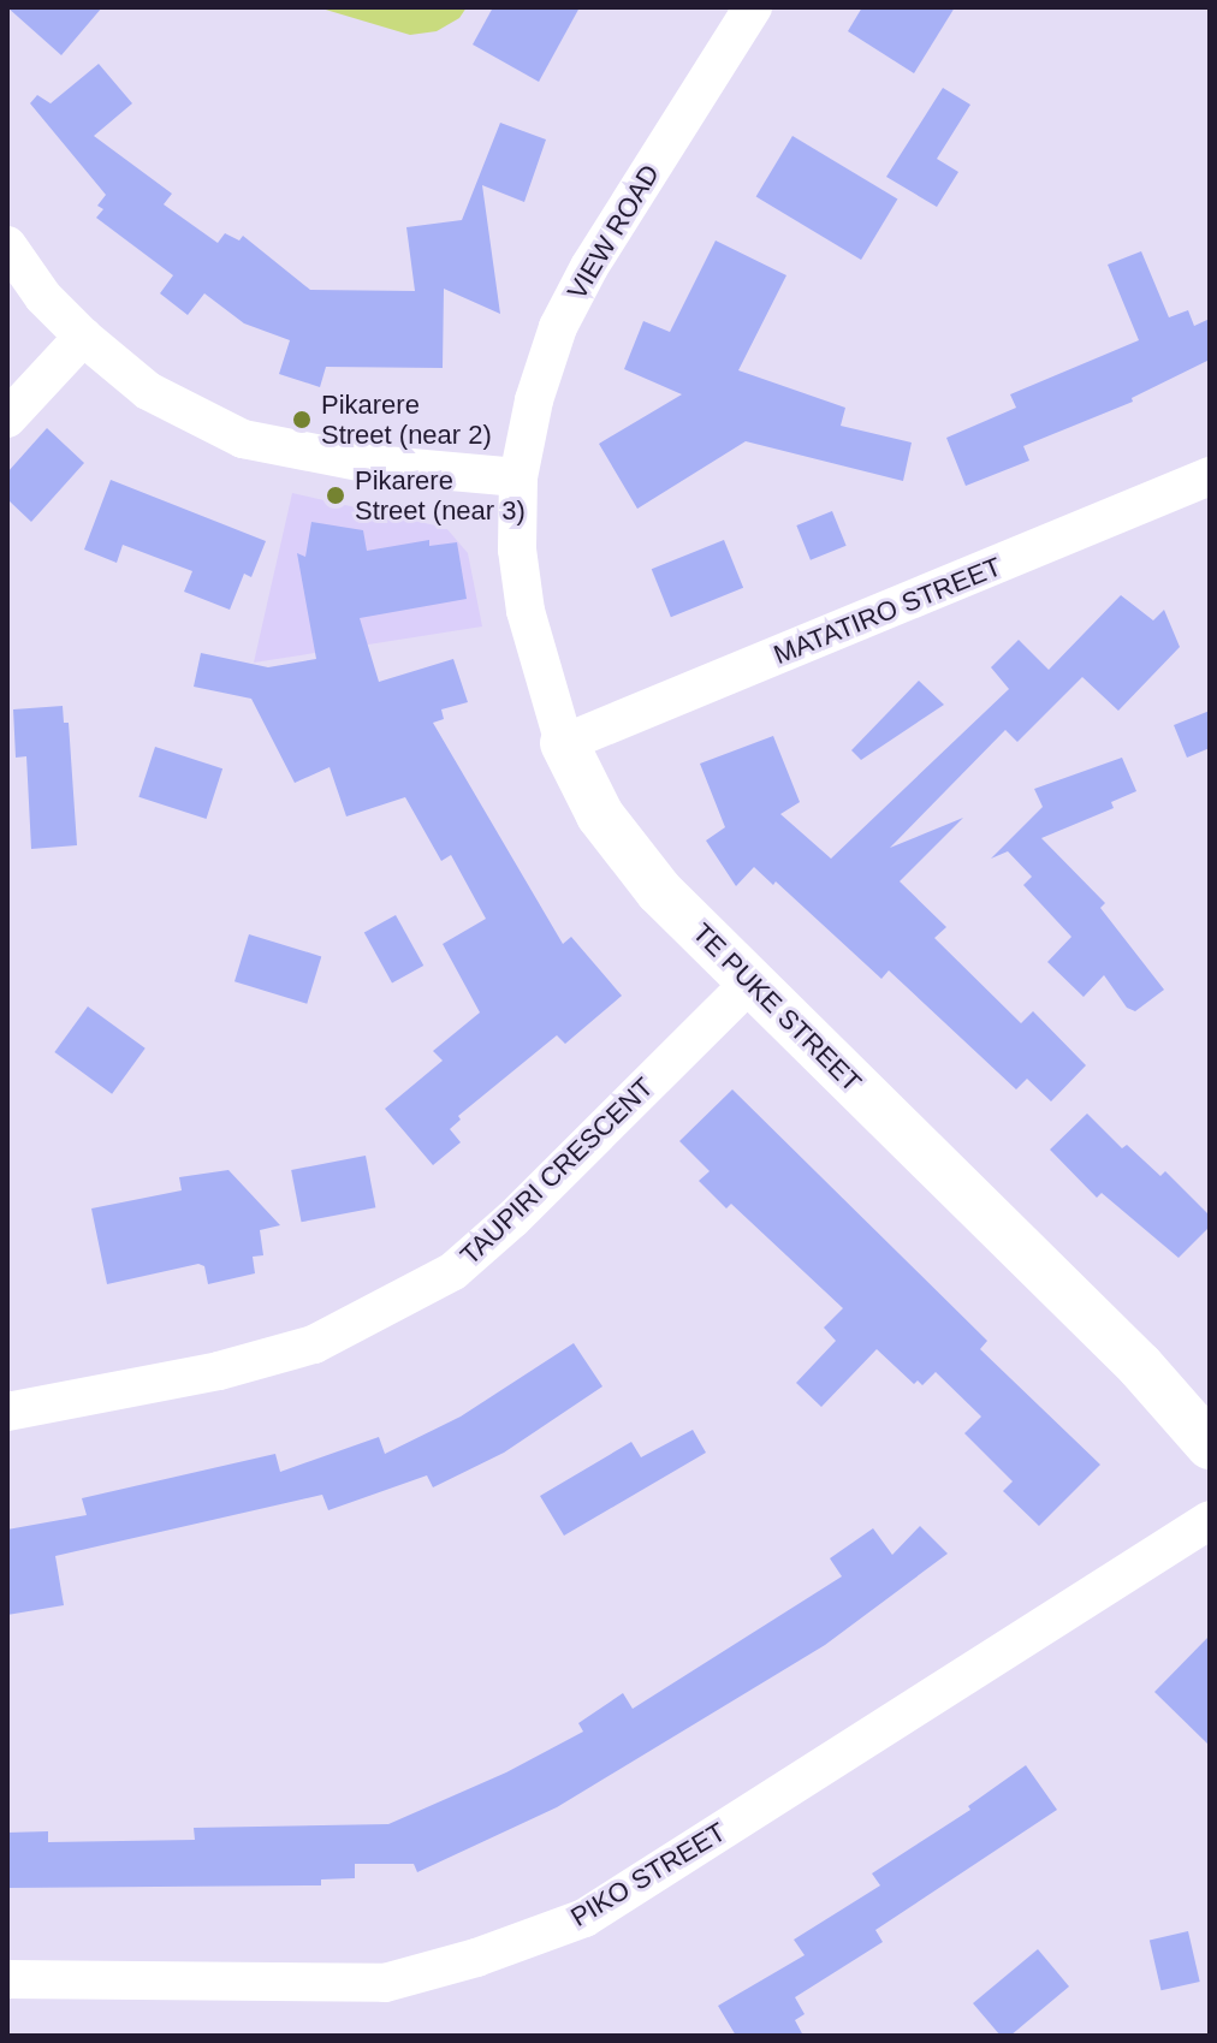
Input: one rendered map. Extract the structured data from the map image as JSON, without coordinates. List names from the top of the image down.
{
  "streets": {
    "street": [
      "VIEW ROAD",
      "MATATIRO STREET",
      "TE PUKE STREET",
      "TAUPIRI CRESCENT",
      "PIKO STREET"
    ]
  },
  "crossings": [
    ["VIEW ROAD", "TE PUKE STREET"],
    ["MATATIRO STREET", "TE PUKE STREET"],
    ["TE PUKE STREET", "TAUPIRI CRESCENT"]
  ],
  "places": ["Pikarere Street (near 2)", "Pikarere Street (near 3)"]
}
